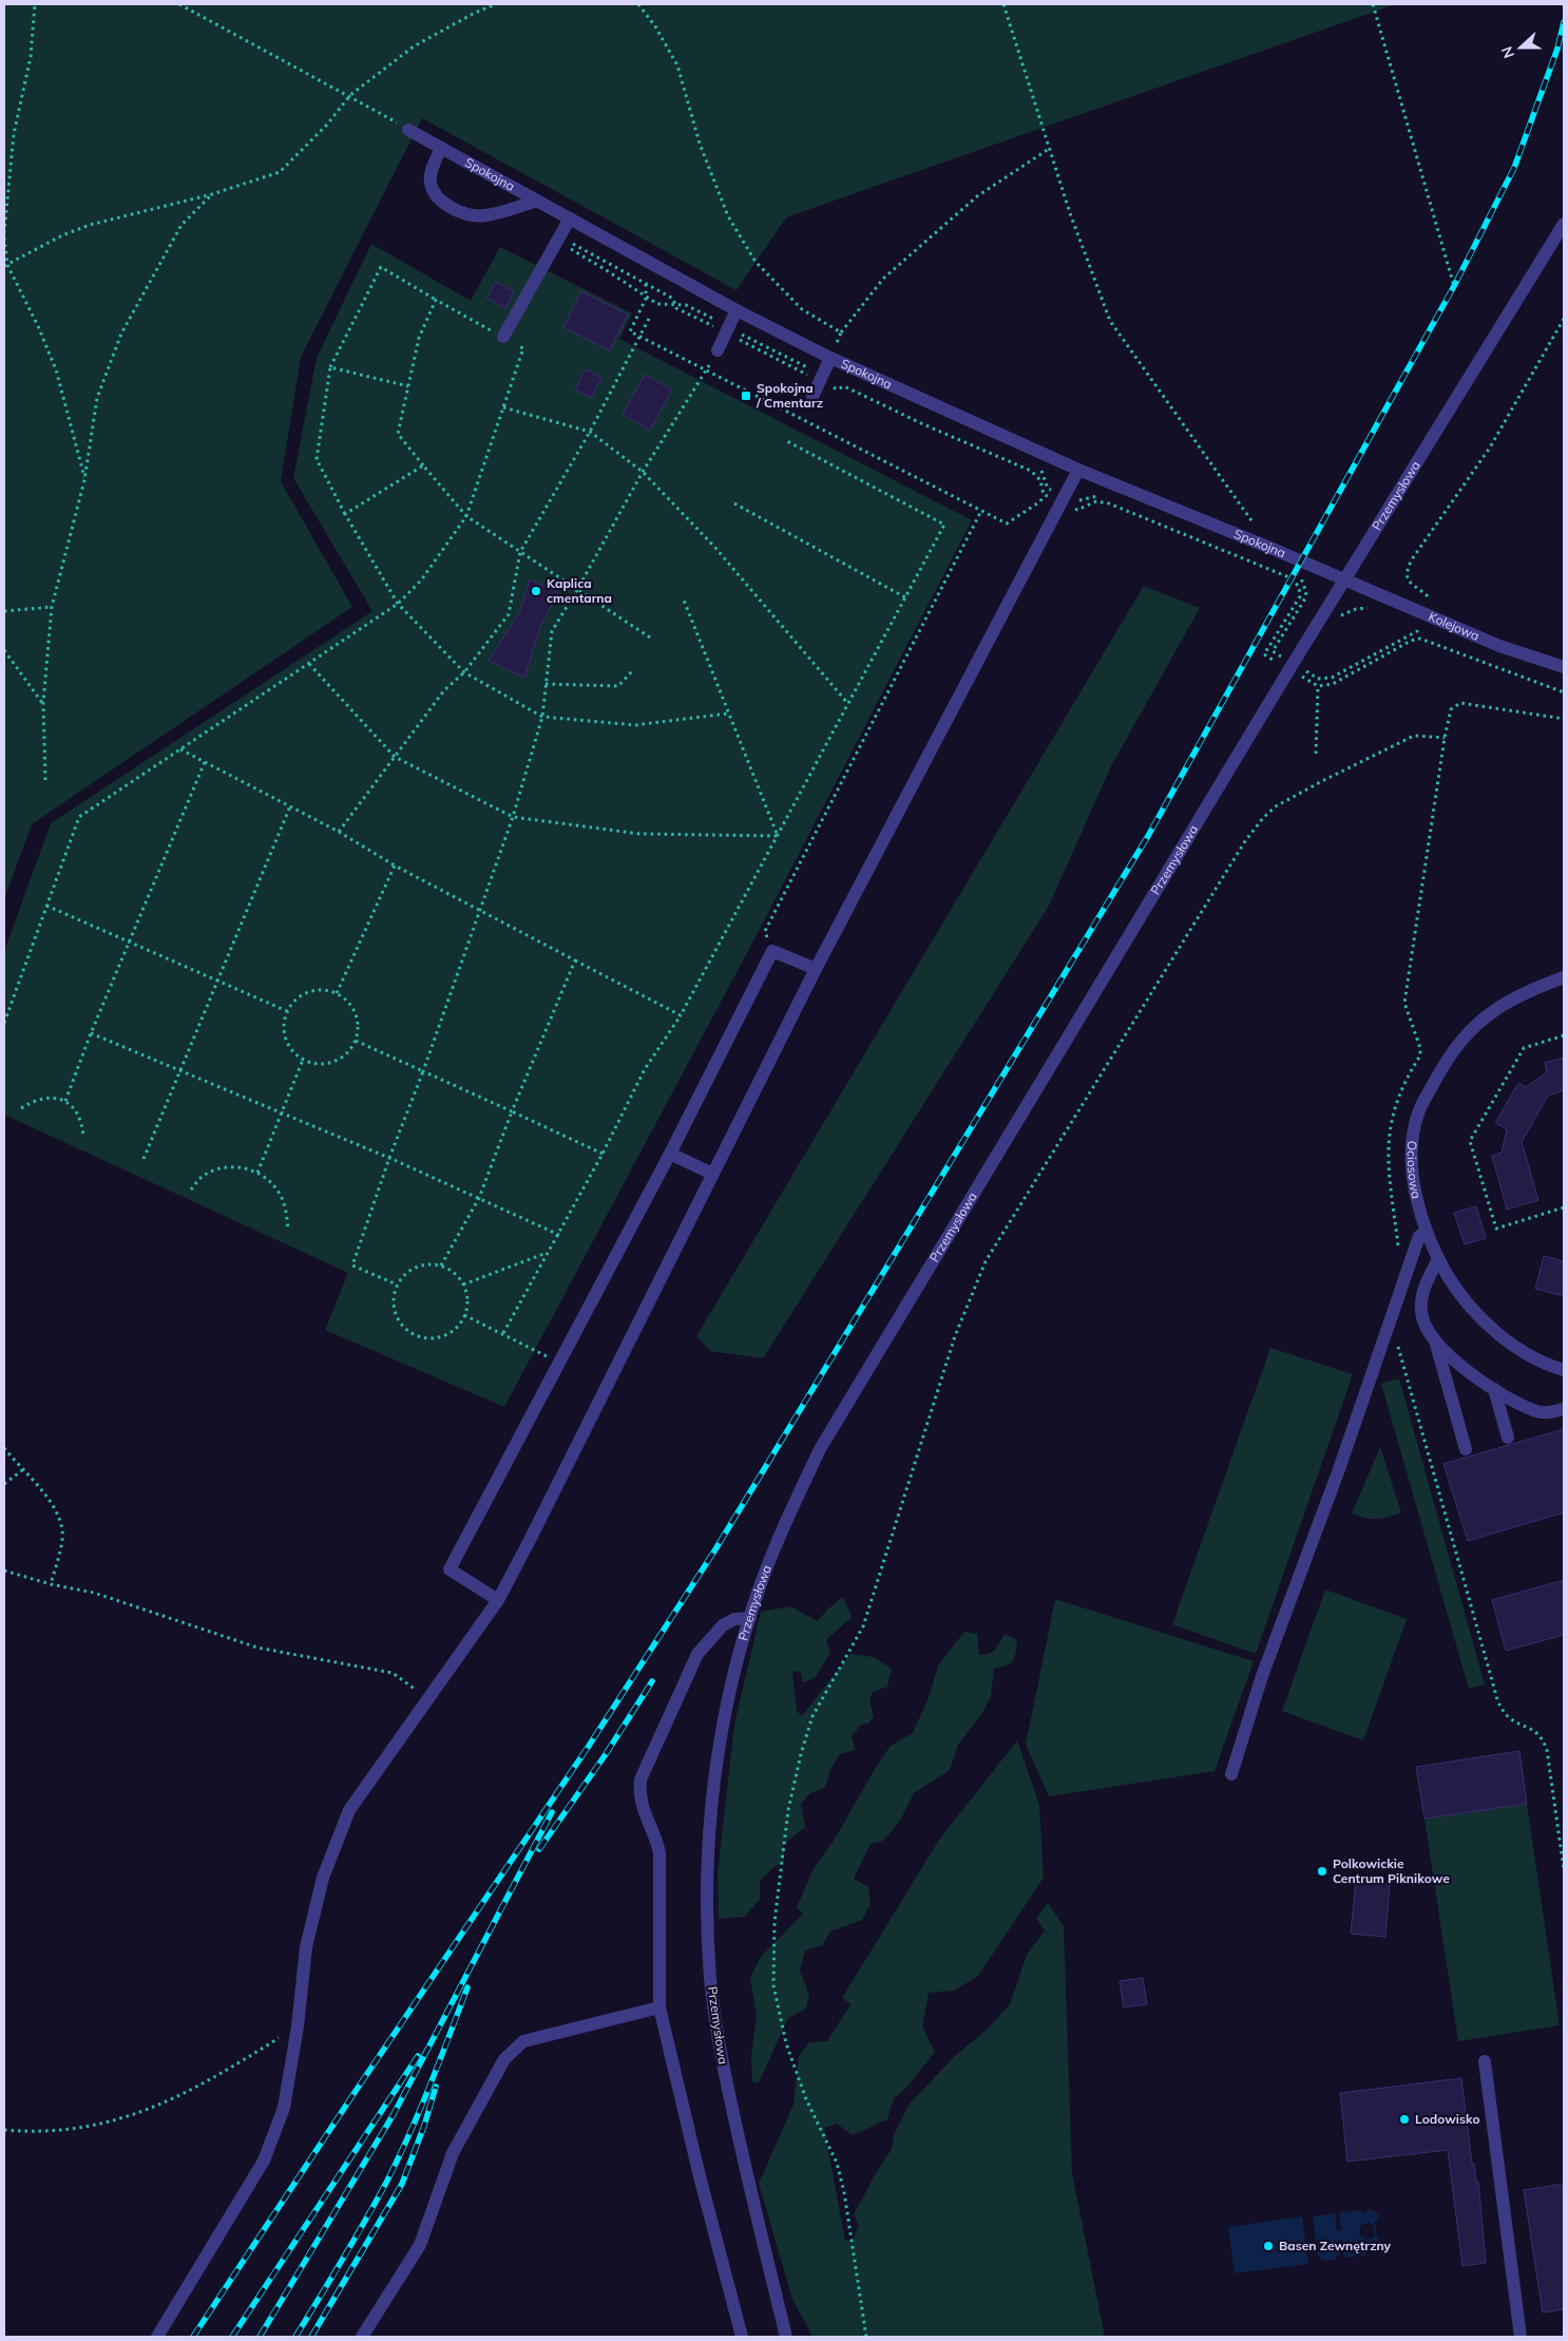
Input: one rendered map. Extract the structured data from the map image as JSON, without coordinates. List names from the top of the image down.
{
  "streets": {
    "street": [
      "Spokojna",
      "Przemysłowa",
      "Kolejowa",
      "Ociosowa"
    ]
  },
  "crossings": [
    ["Spokojna", "Przemysłowa"],
    ["Spokojna", "Kolejowa"],
    ["Przemysłowa", "Kolejowa"]
  ],
  "places": {
    "transit": ["Spokojna / Cmentarz"],
    "other": [
      "Kaplica cmentarna",
      "Polkowickie Centrum Piknikowe",
      "Lodowisko",
      "Basen Zewnętrzny"
    ]
  },
  "north": "left"
}
